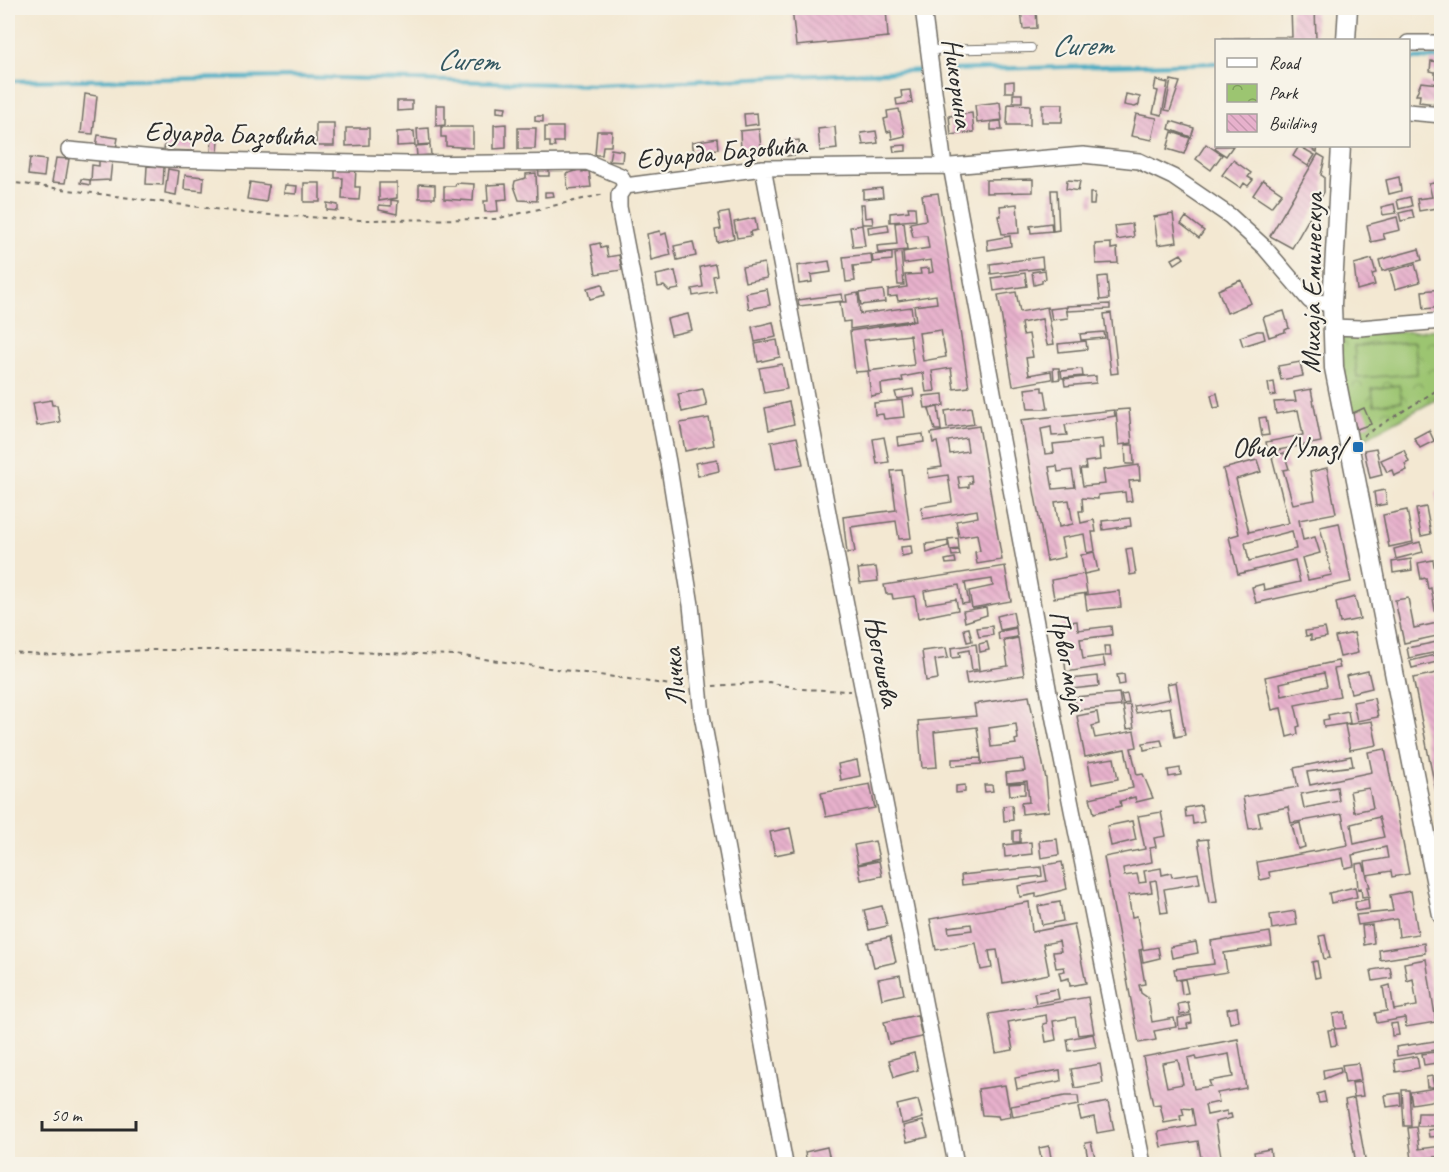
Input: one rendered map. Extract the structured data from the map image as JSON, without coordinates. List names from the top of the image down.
{
  "streets": {
    "street": [
      "Никорина",
      "Едуарда Базовића",
      "Михаја Еминескуа",
      "Његошева",
      "Првог маја",
      "Личка"
    ]
  },
  "crossings": [
    ["Никорина", "Едуарда Базовића"],
    ["Никорина", "Првог маја"],
    ["Едуарда Базовића", "Михаја Еминескуа"],
    ["Едуарда Базовића", "Његошева"],
    ["Едуарда Базовића", "Првог маја"],
    ["Едуарда Базовића", "Личка"]
  ],
  "water": ["Сигет"],
  "places": {
    "transit": ["Овча /Улаз/"]
  },
  "legend": ["Road", "Park", "Building"],
  "scale_bar": "50 m"
}
